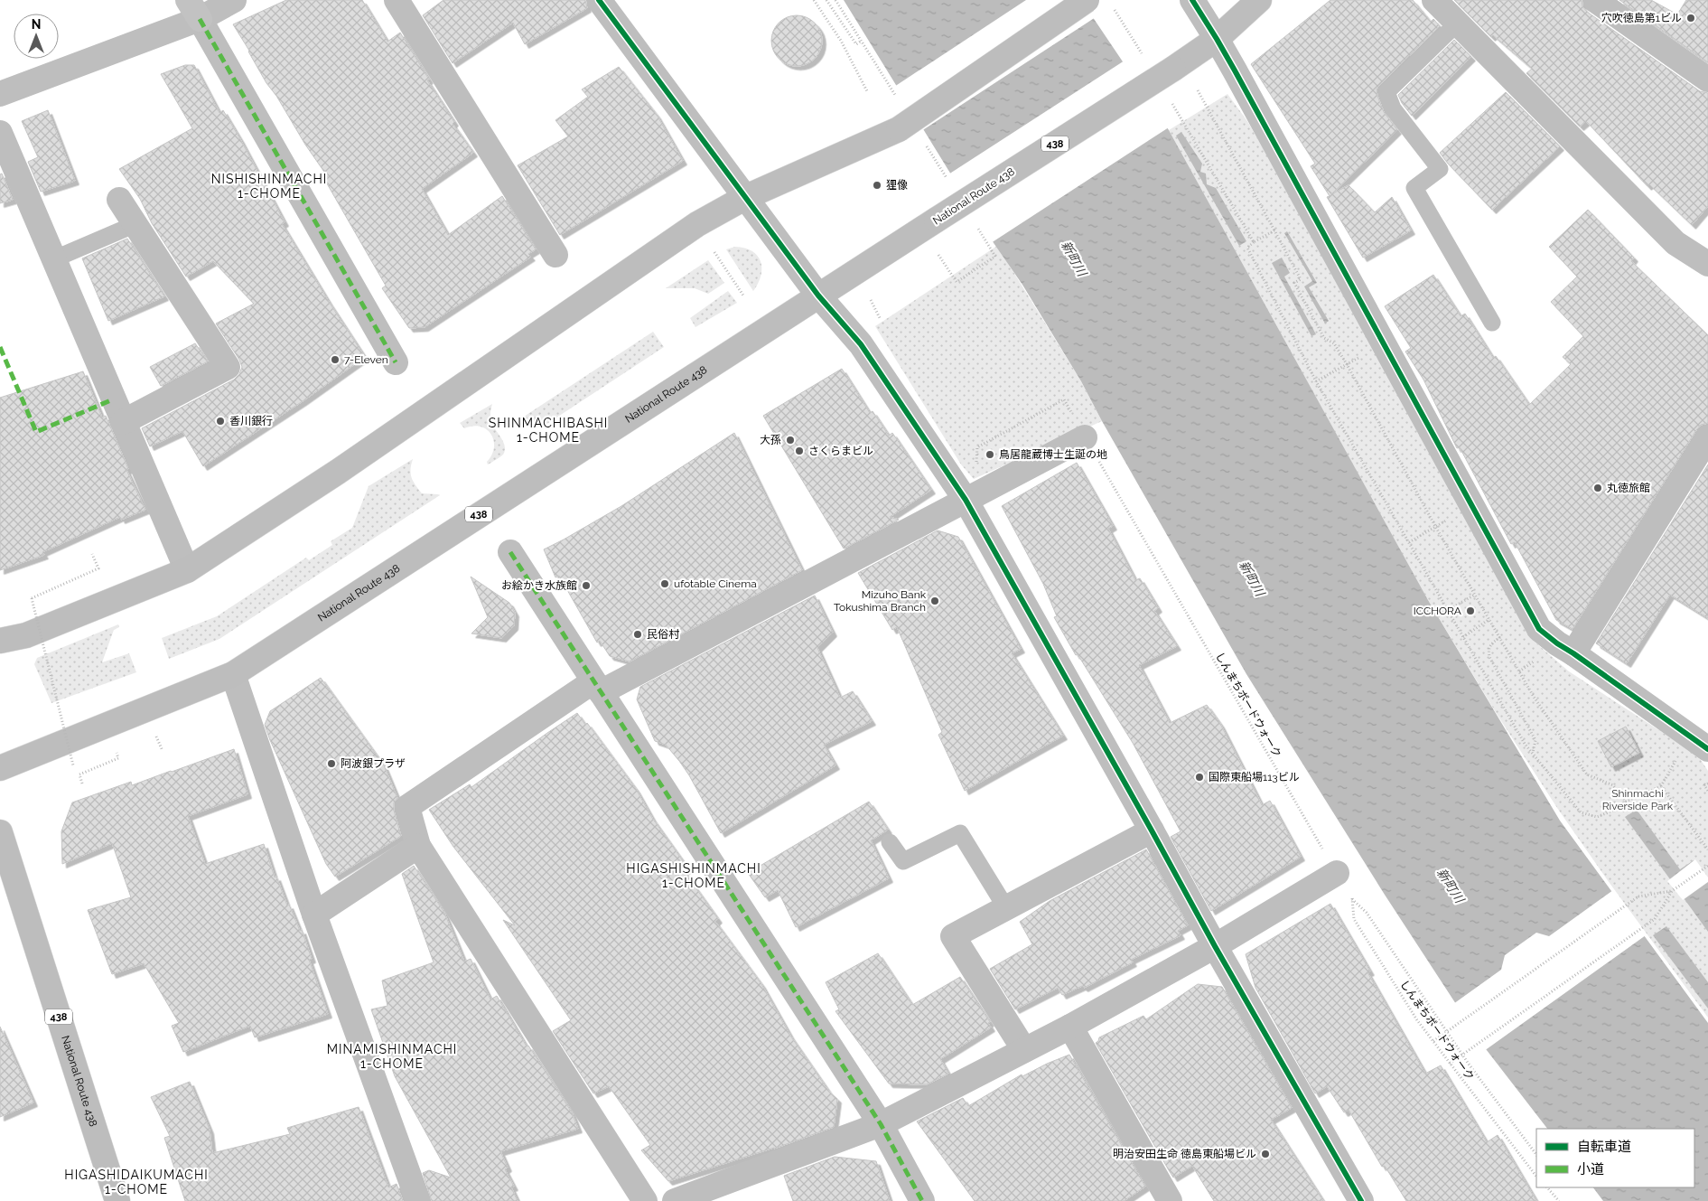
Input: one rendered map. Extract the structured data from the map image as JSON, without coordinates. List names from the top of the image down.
{
  "streets": {
    "highway": ["438", "National Route 438"],
    "path": ["しんまちボードウォーク"]
  },
  "districts": [
    "NISHISHINMACHI 1-CHOME",
    "SHINMACHIBASHI 1-CHOME",
    "HIGASHISHINMACHI 1-CHOME",
    "MINAMISHINMACHI 1-CHOME",
    "HIGASHIDAIKUMACHI 1-CHOME"
  ],
  "water": ["新町川"],
  "parks": ["Shinmachi Riverside Park"],
  "places": [
    "穴吹徳島第1ビル",
    "狸像",
    "7-Eleven",
    "香川銀行",
    "大孫",
    "さくらまビル",
    "鳥居龍蔵博士生誕の地",
    "丸徳旅館",
    "ufotable Cinema",
    "お絵かき水族館",
    "Mizuho Bank Tokushima Branch",
    "ICCHORA",
    "民俗村",
    "阿波銀プラザ",
    "国際東船場113ビル",
    "明治安田生命 徳島東船場ビル"
  ],
  "legend": ["自転車道", "小道"],
  "north": "top"
}
